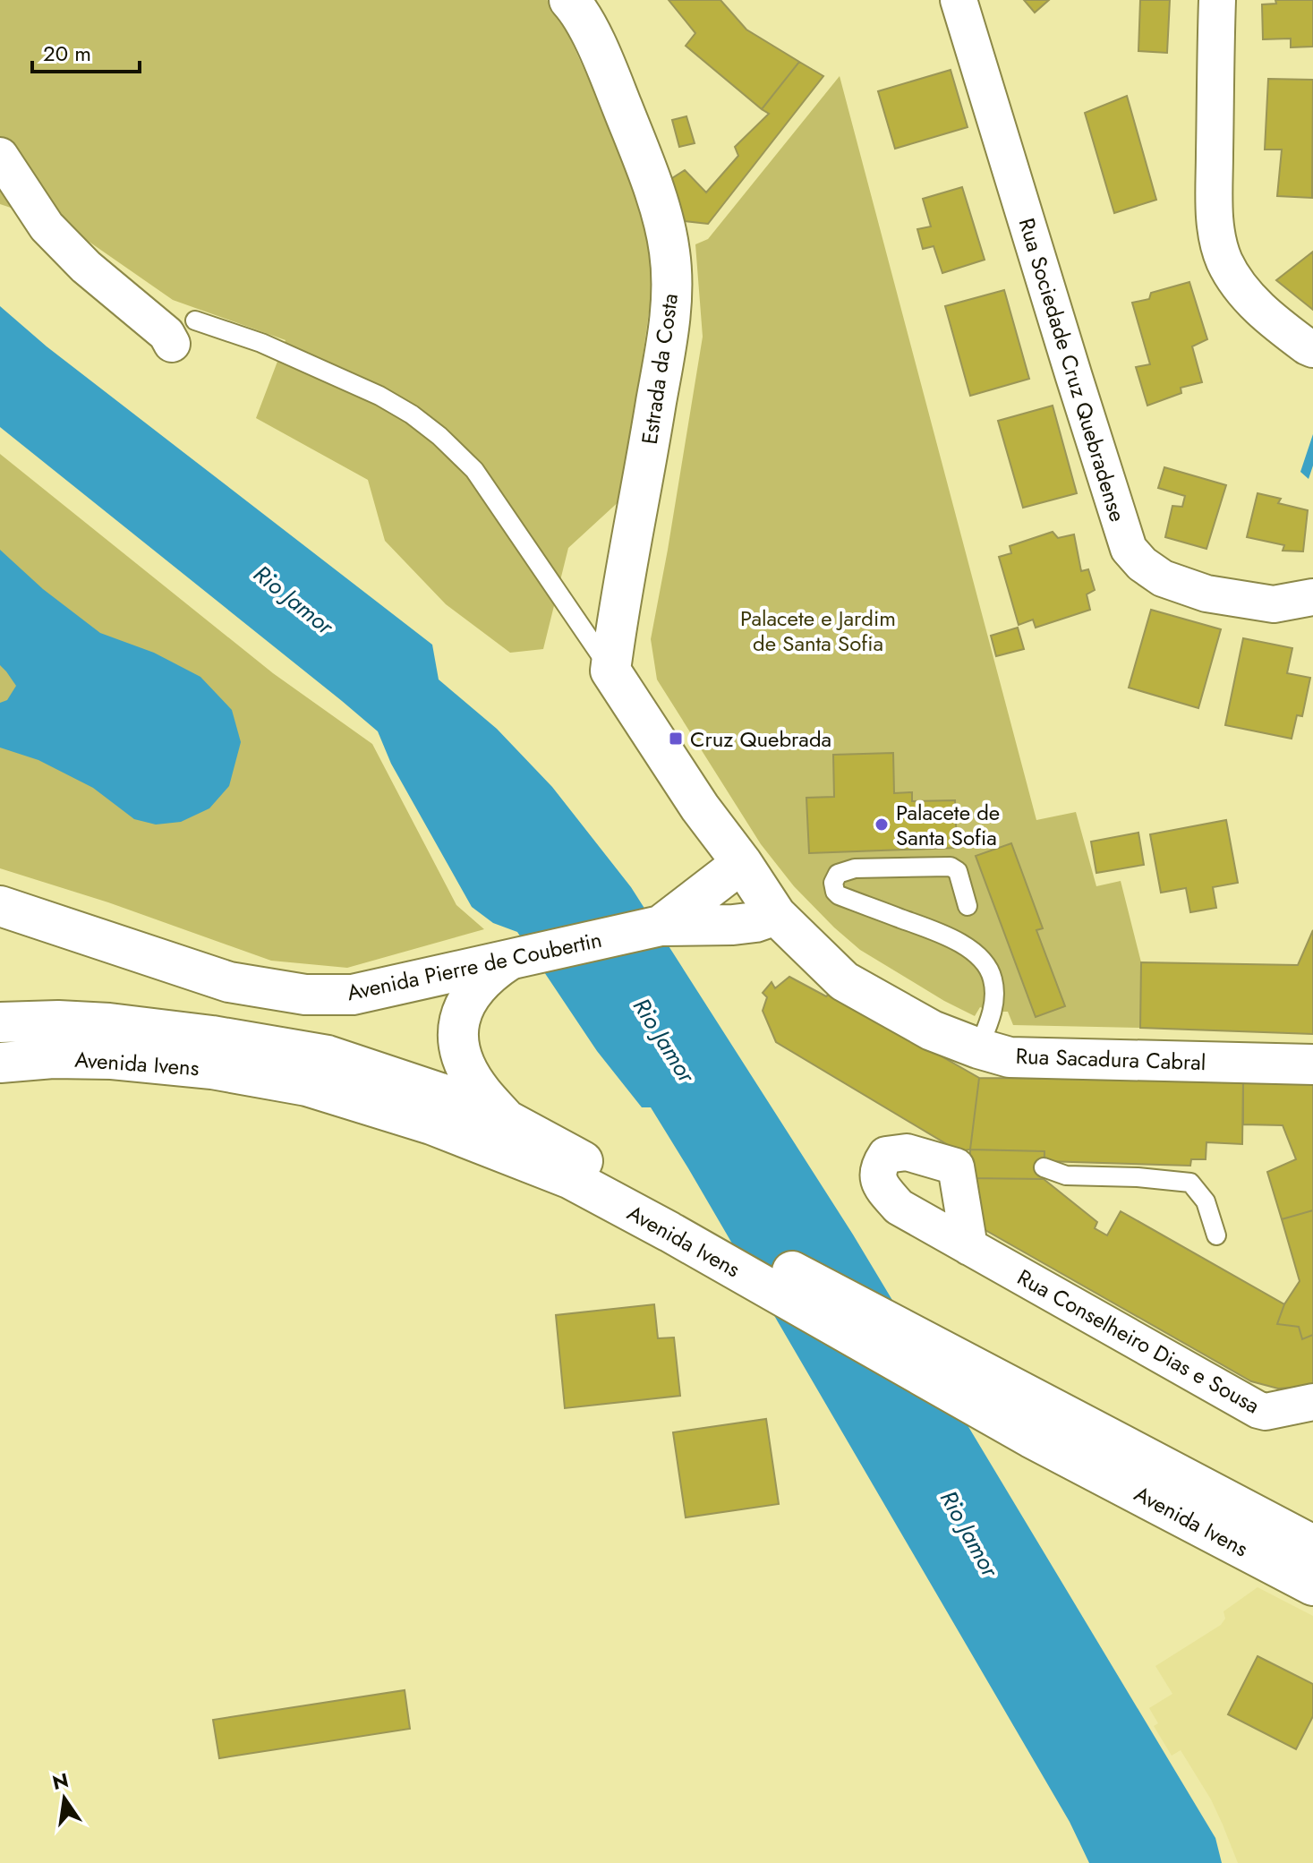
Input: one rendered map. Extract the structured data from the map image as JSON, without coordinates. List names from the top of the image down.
{
  "streets": {
    "main road": [
      "Estrada da Costa",
      "Avenida Pierre de Coubertin",
      "Rua Sacadura Cabral",
      "Avenida Ivens"
    ],
    "street": ["Rua Sociedade Cruz Quebradense", "Rua Conselheiro Dias e Sousa"]
  },
  "crossings": [
    ["Estrada da Costa", "Rua Sacadura Cabral"],
    ["Avenida Pierre de Coubertin", "Rua Sacadura Cabral"]
  ],
  "water": ["Rio Jamor"],
  "parks": ["Palacete e Jardim de Santa Sofia"],
  "places": {
    "transit": ["Cruz Quebrada"],
    "other": ["Palacete de Santa Sofia"]
  },
  "scale_bar": "20 m",
  "north": "top"
}
